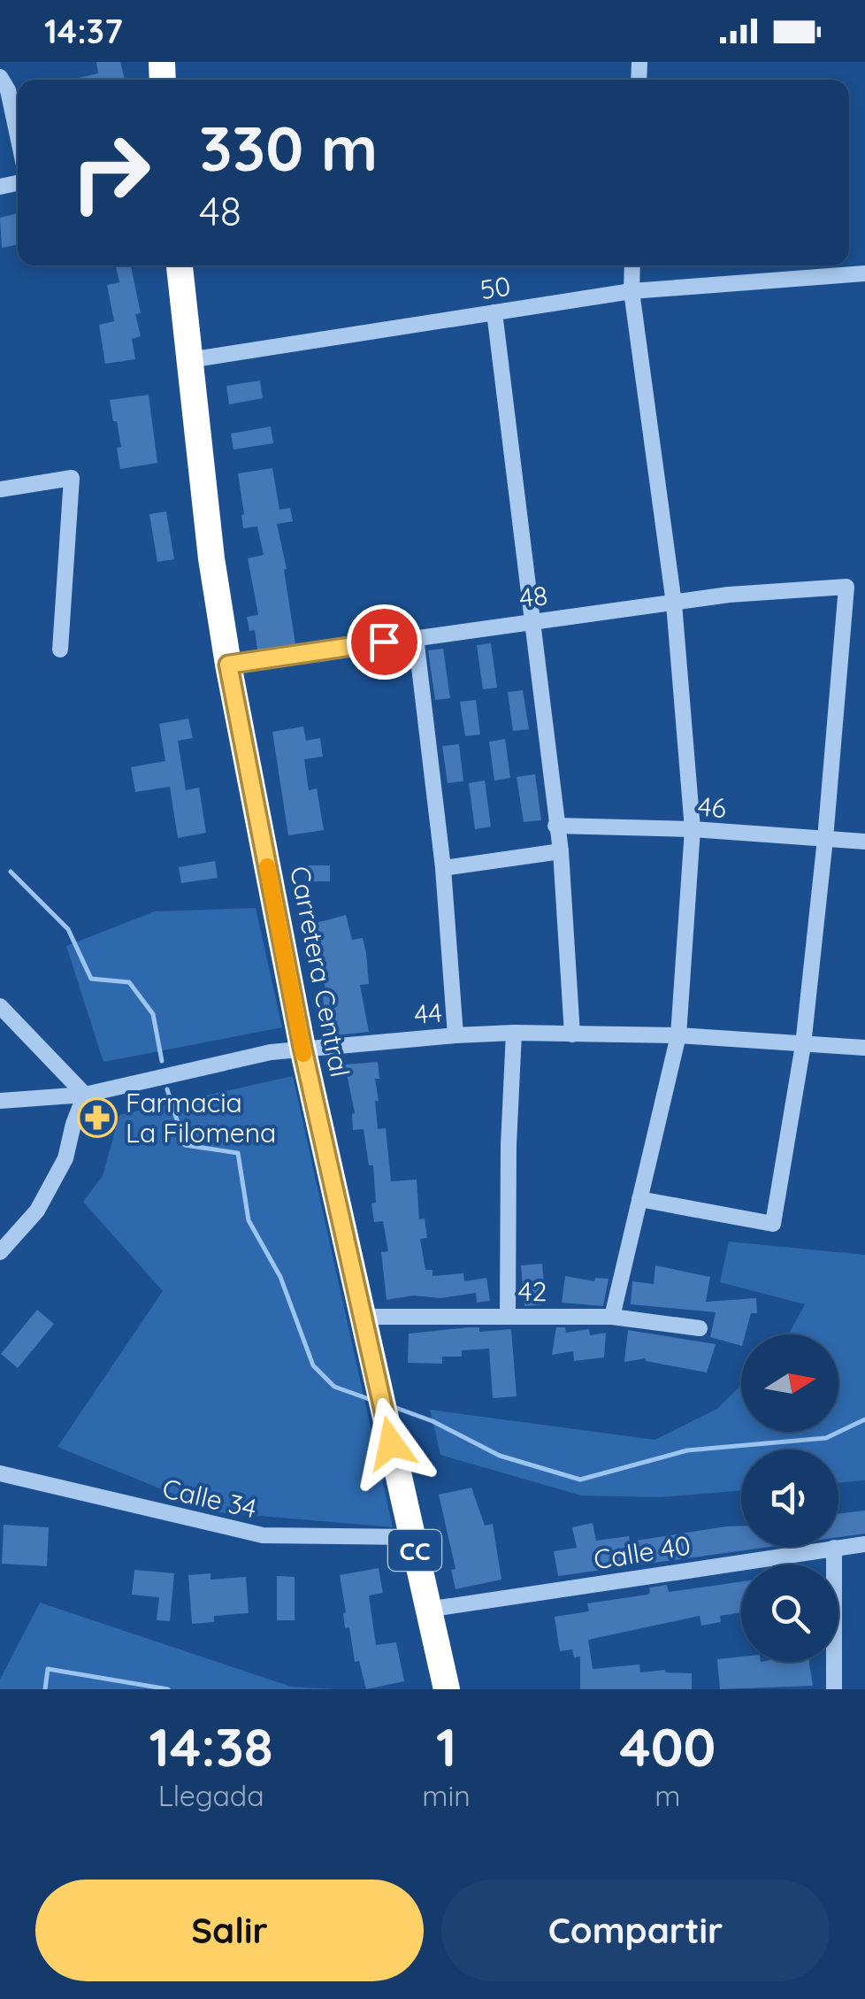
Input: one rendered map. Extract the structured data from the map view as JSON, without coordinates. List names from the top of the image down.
{
  "streets": {
    "highway": ["Carretera Central", "CC"],
    "street": [
      "50",
      "48",
      "46",
      "44",
      "42",
      "Calle 34",
      "Calle 40"
    ]
  },
  "crossings": [
    ["50", "Carretera Central"],
    ["48", "46"],
    ["48", "Carretera Central"],
    ["Carretera Central", "44"],
    ["Carretera Central", "42"],
    ["Carretera Central", "Calle 34"],
    ["Carretera Central", "Calle 40"]
  ],
  "places": {
    "pharmacy": ["Farmacia La Filomena"]
  },
  "north": "right",
  "page": {
    "status": "14:37",
    "turn": ["330 m", "48"],
    "eta": [
      "14:38",
      "Llegada",
      "1",
      "min",
      "400",
      "m"
    ],
    "buttons": ["Salir", "Compartir"]
  }
}
